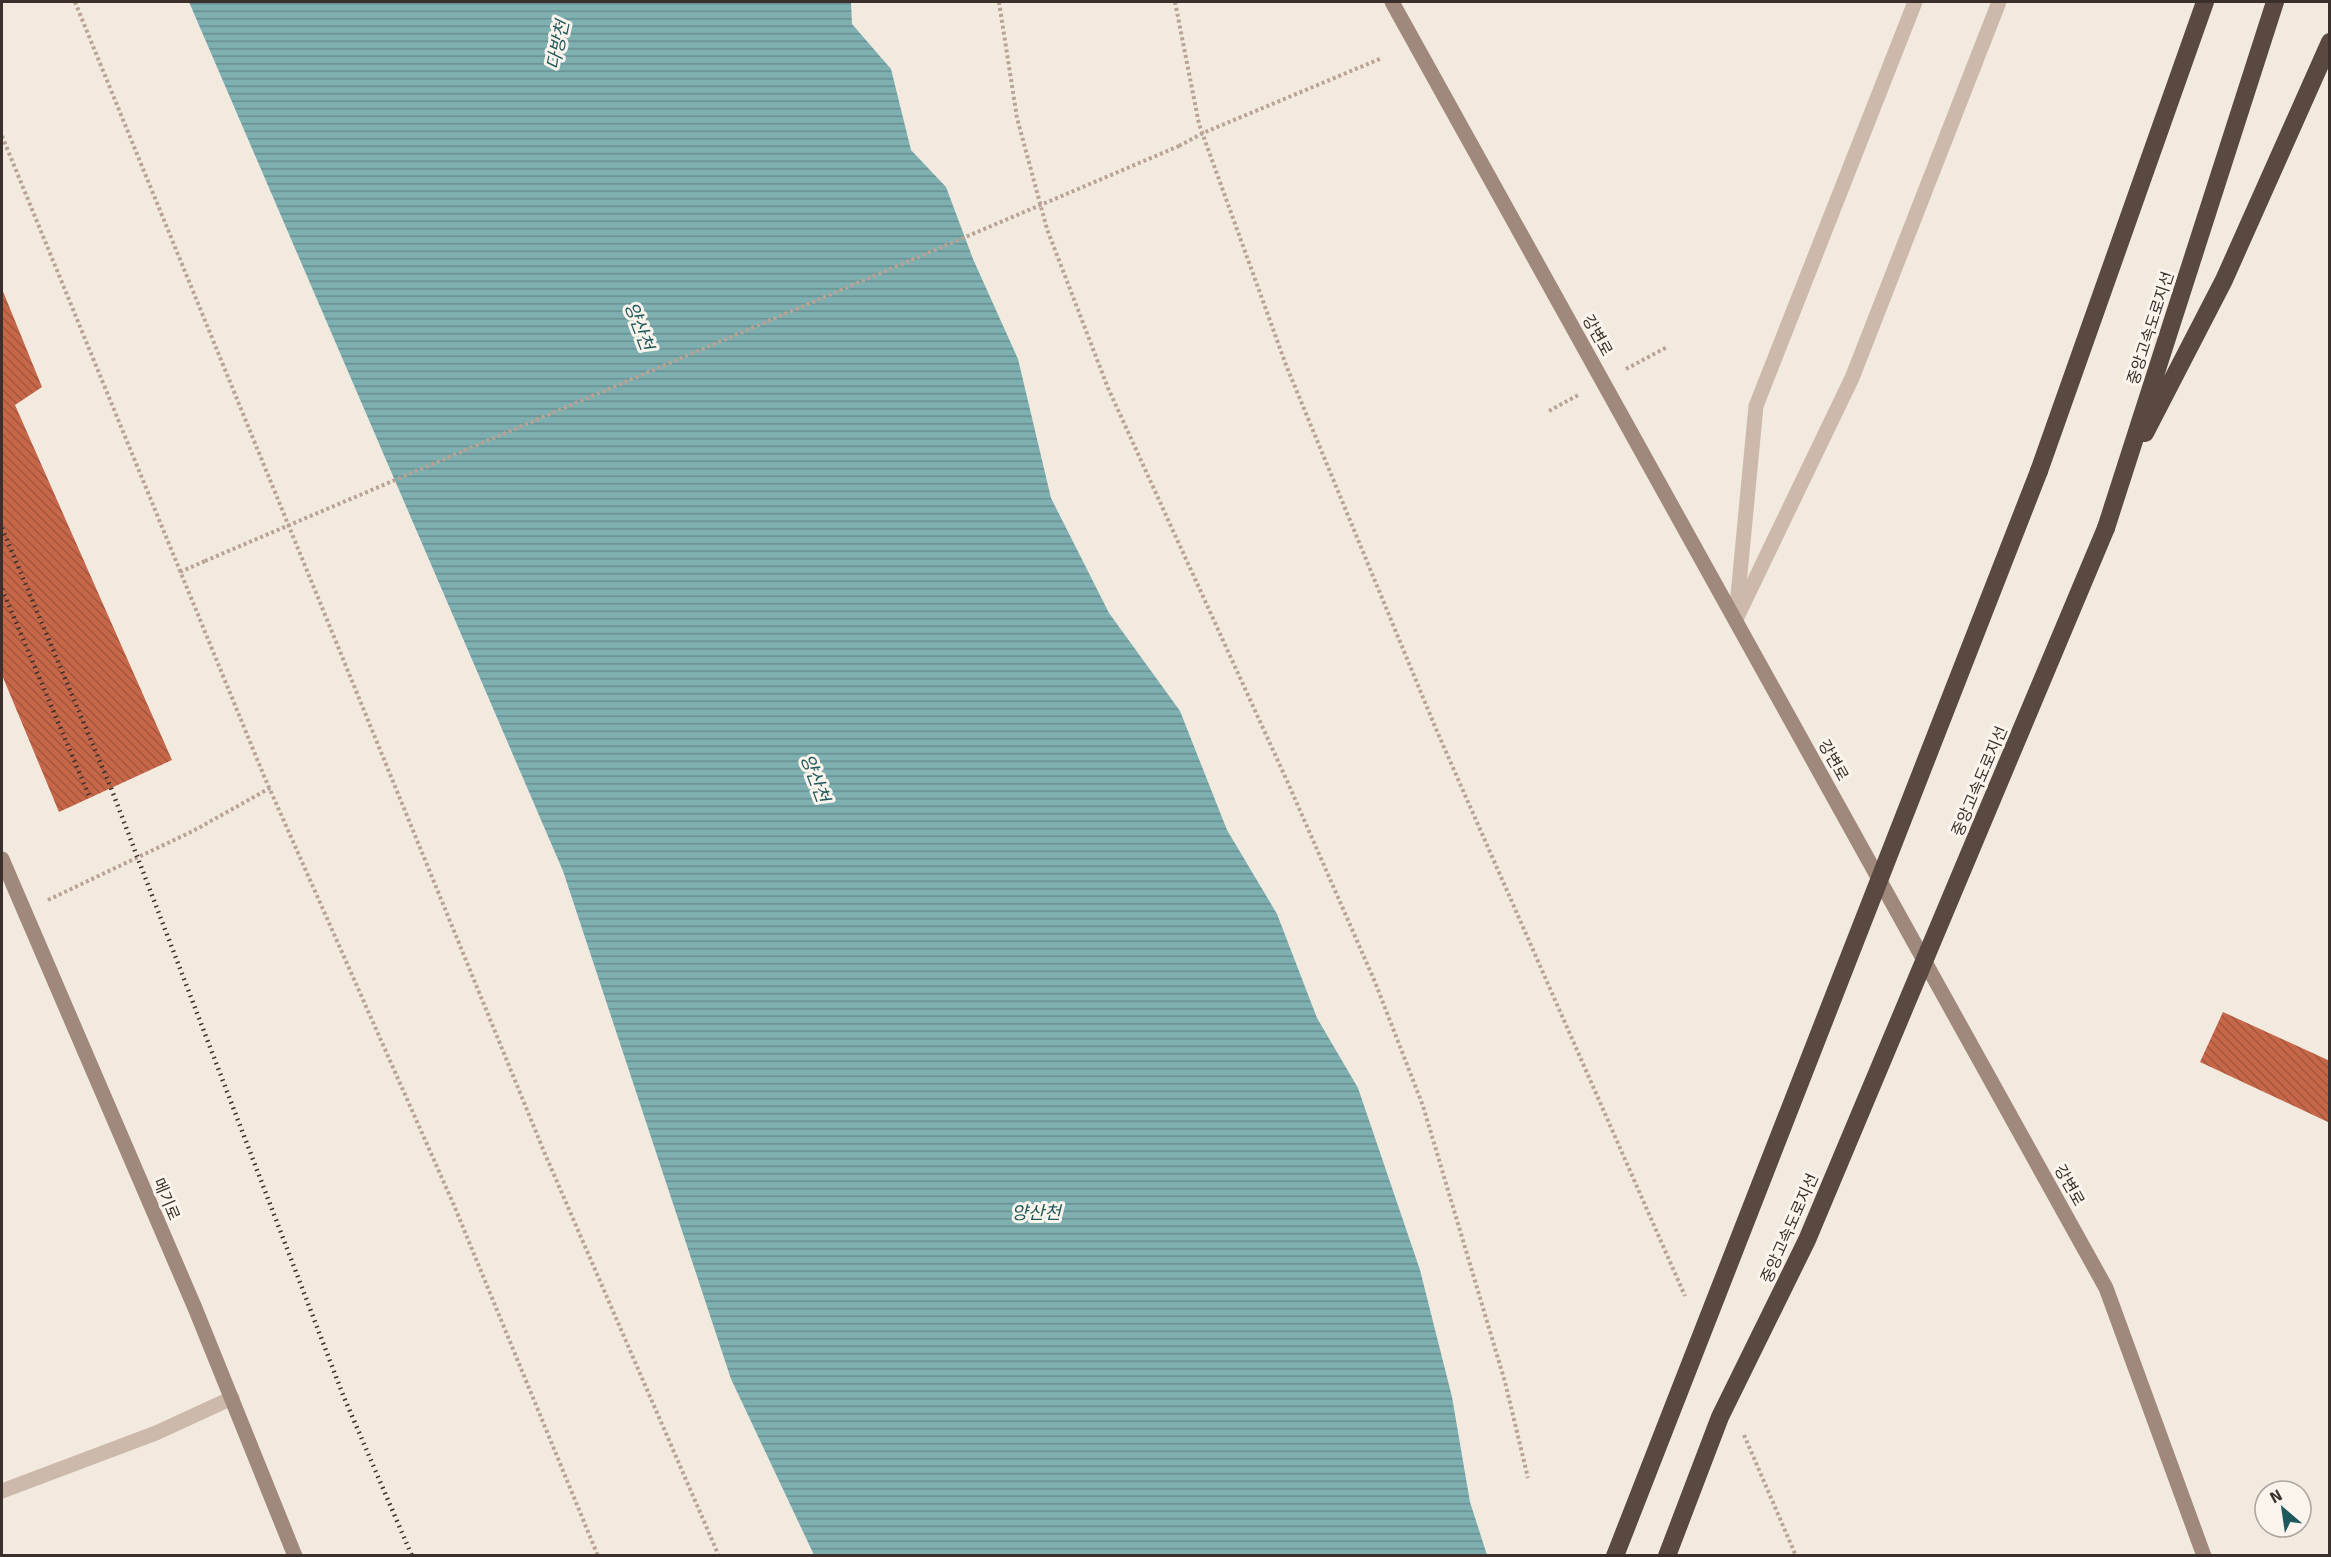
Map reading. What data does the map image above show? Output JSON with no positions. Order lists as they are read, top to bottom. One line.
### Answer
{"streets":{"highway":["중앙고속도로지선"],"street":["강변로","메기로"]},"water":["다방천","양산천"],"north":"top left"}
